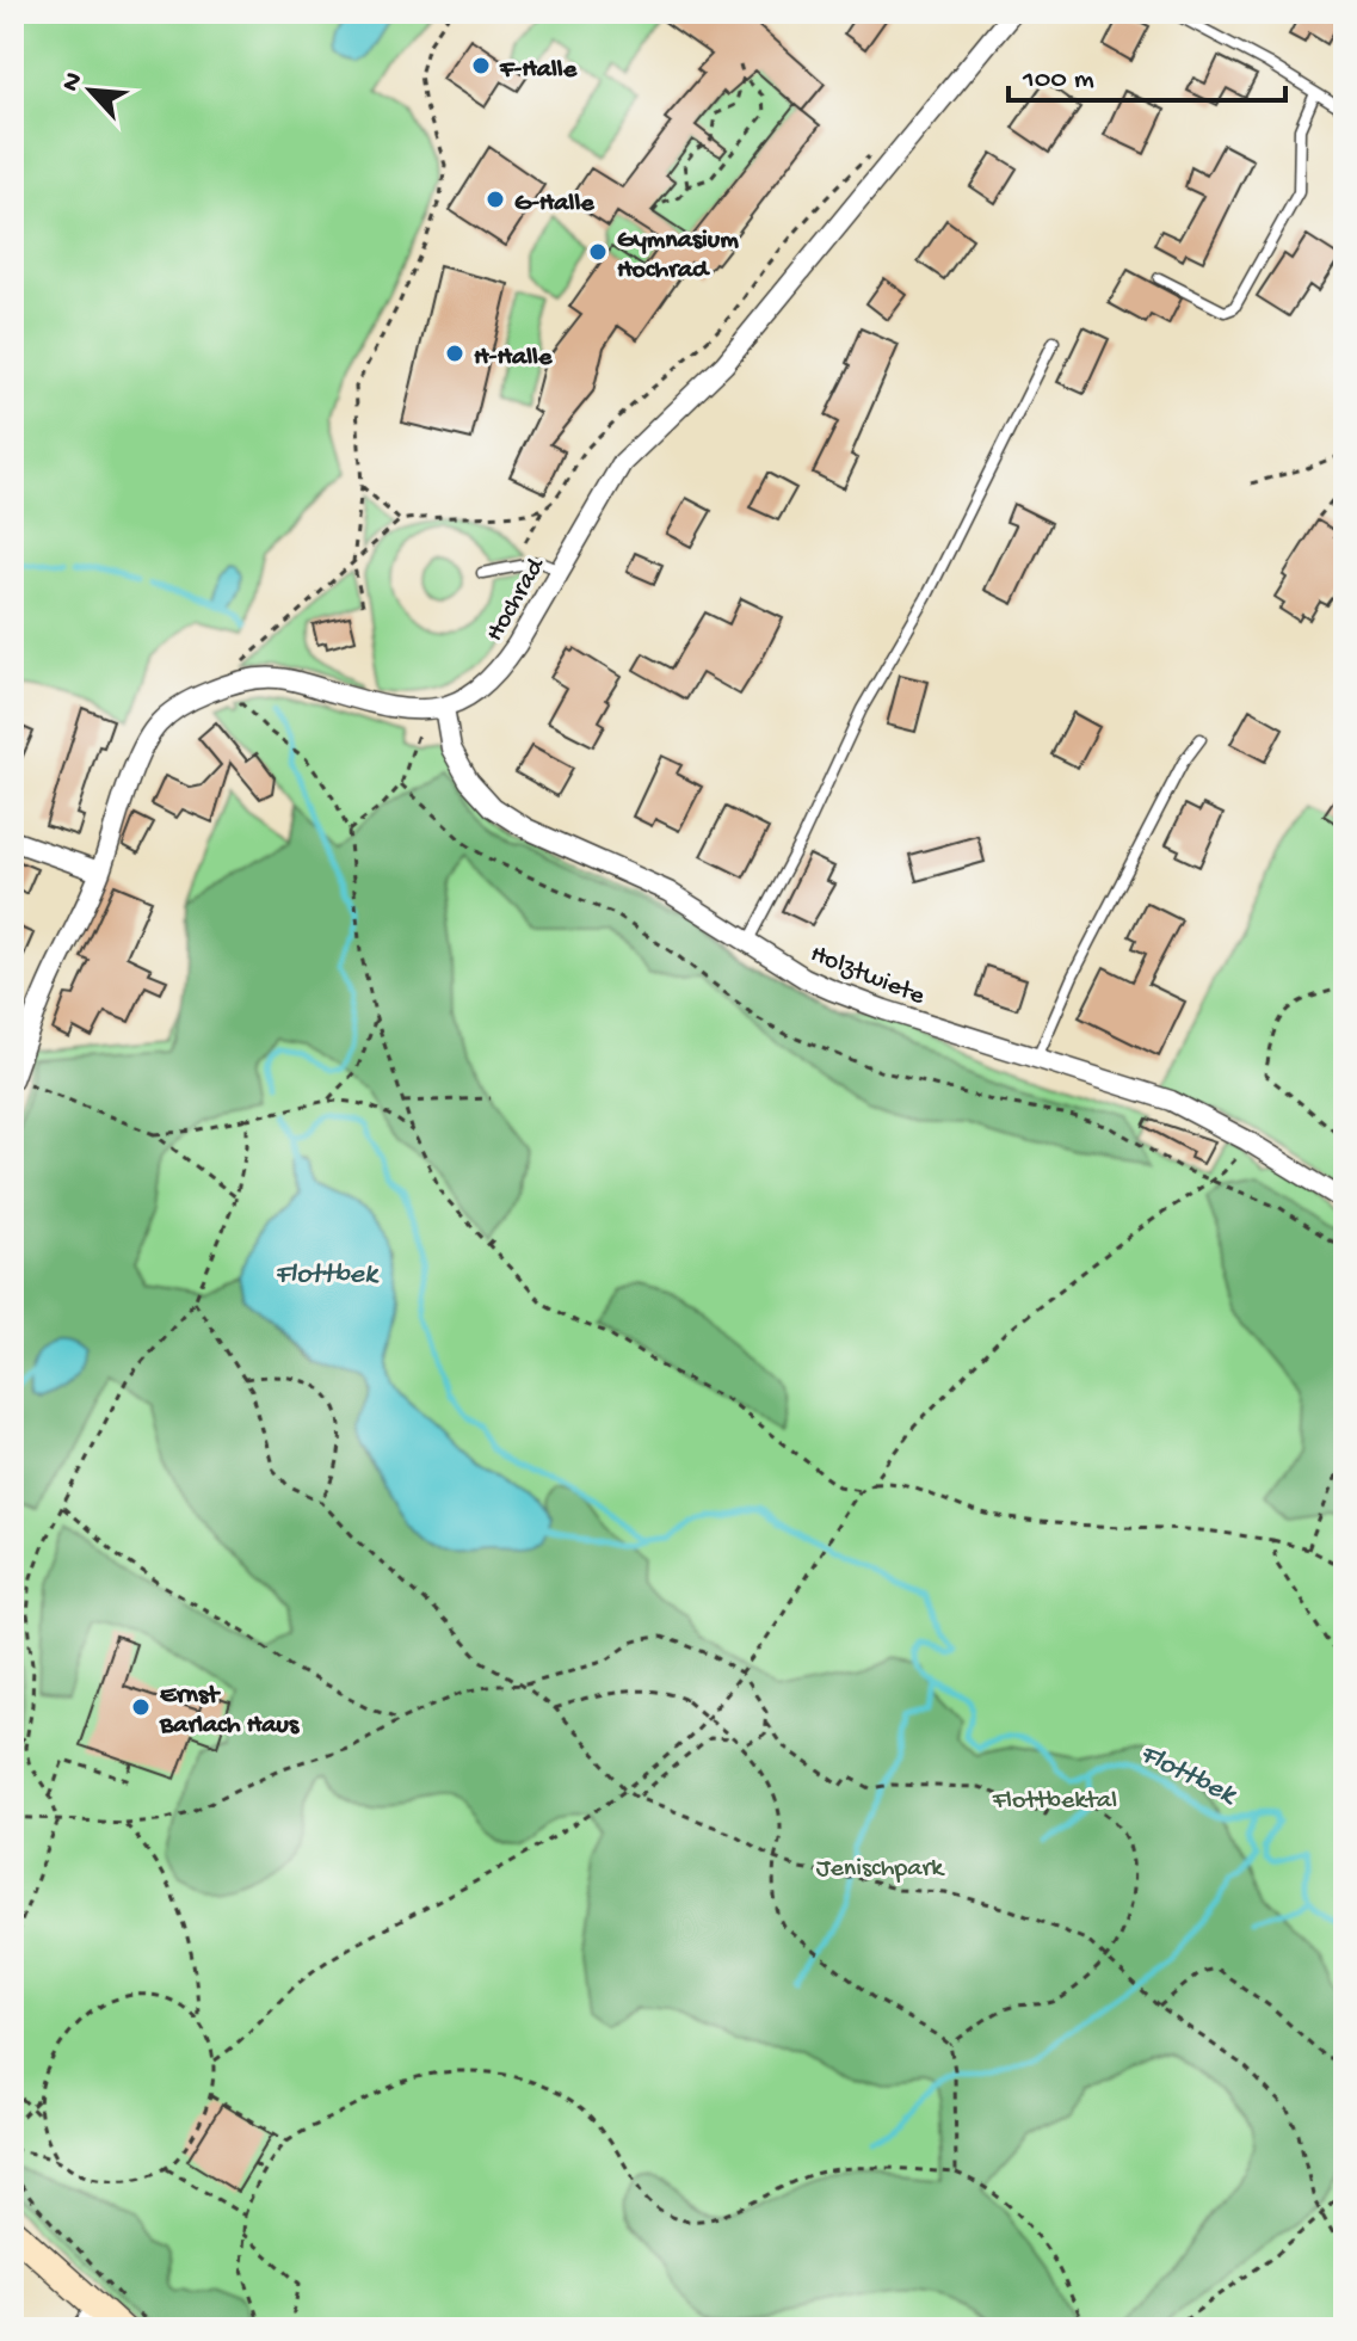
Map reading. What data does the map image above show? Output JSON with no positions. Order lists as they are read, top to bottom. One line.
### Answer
{"streets":{"street":["Hochrad","Holztwiete"]},"crossings":[["Hochrad","Holztwiete"]],"water":["Flottbek"],"parks":["Flottbektal","Jenischpark"],"places":["F-Halle","G-Halle","Gymnasium Hochrad","H-Halle","Ernst Barlach Haus"],"scale_bar":"100 m","north":"top left"}
